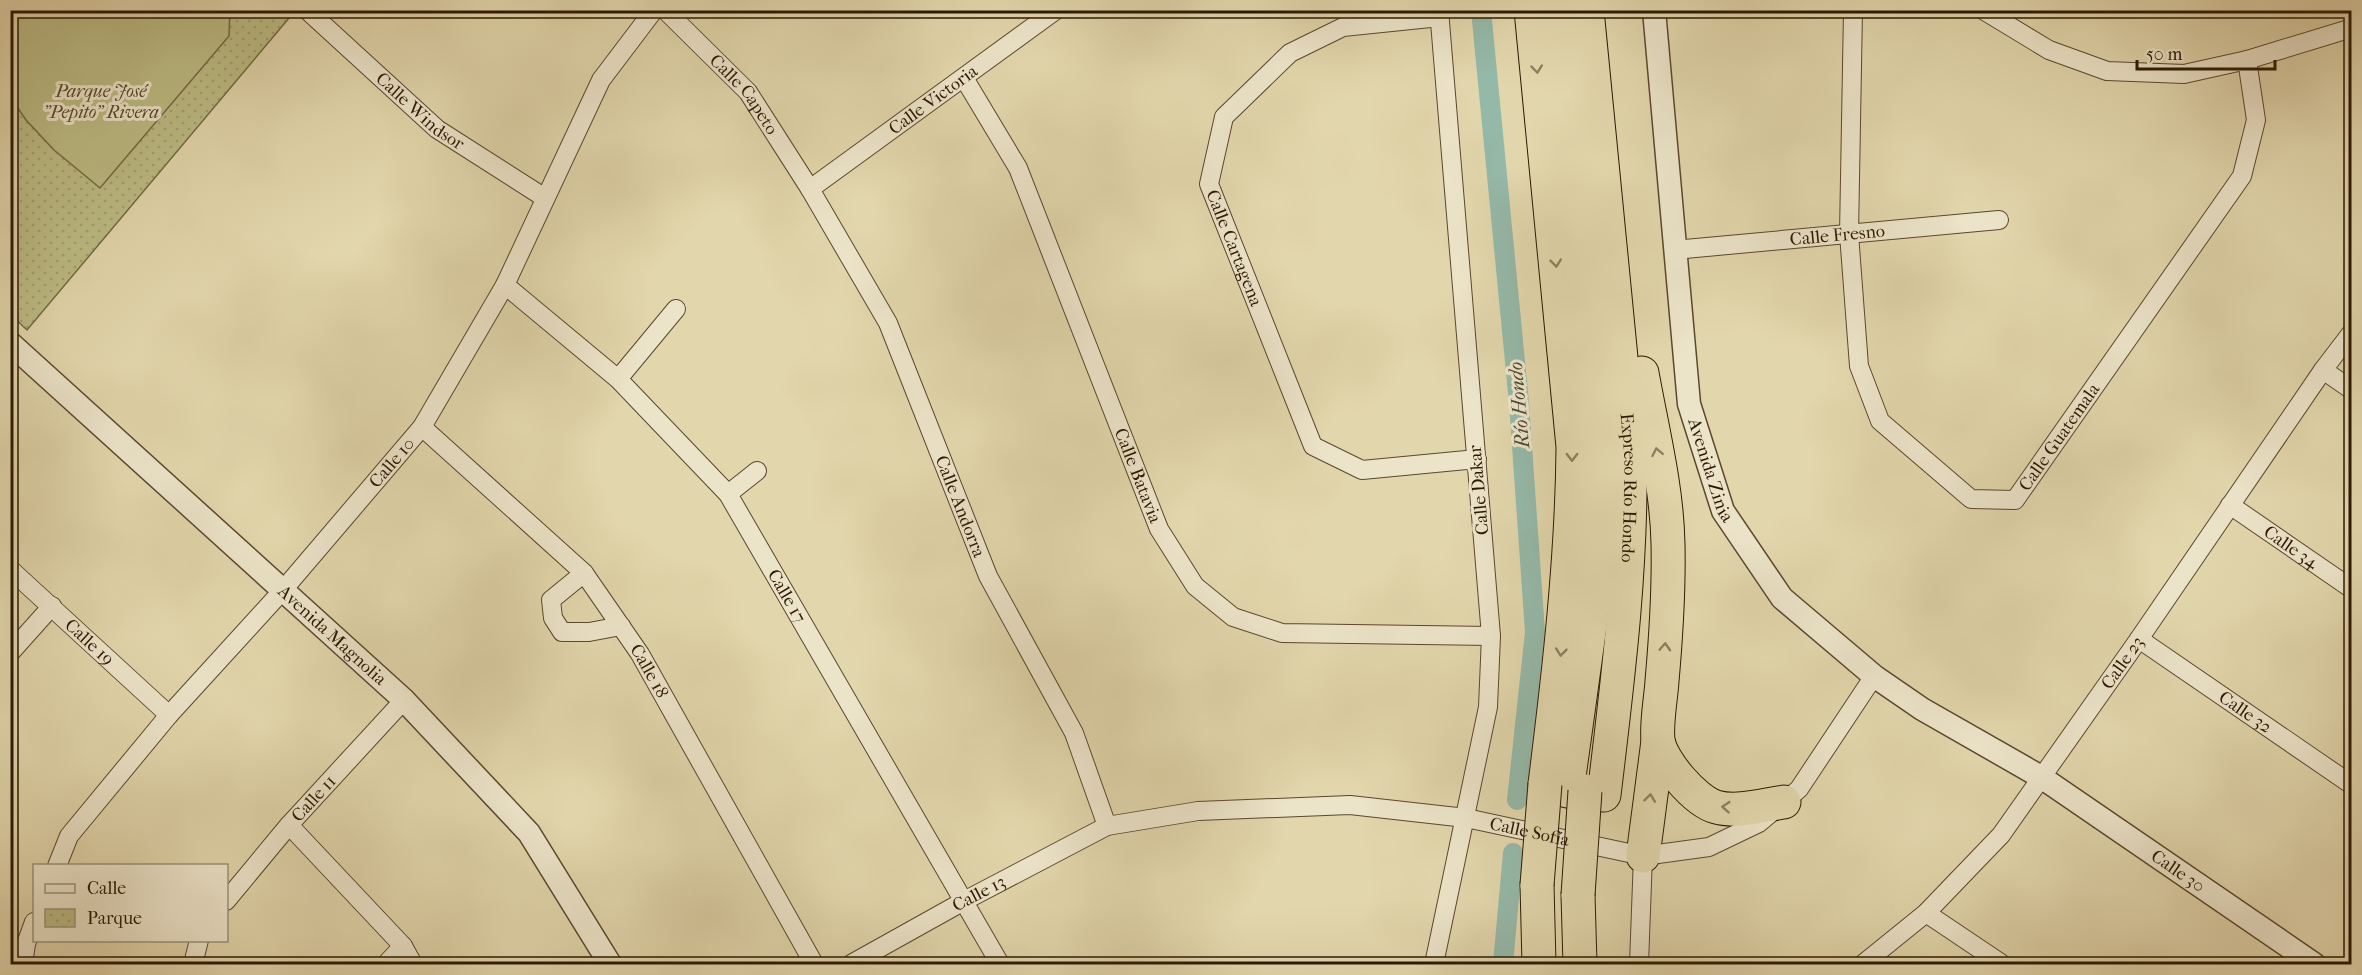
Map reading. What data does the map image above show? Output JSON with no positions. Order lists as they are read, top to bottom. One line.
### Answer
{"streets":{"highway":["Expreso Río Hondo"],"street":["Calle Capeto","Calle Victoria","Calle Windsor","Calle Fresno","Calle Cartagena","Calle Guatemala","Calle 10","Avenida Zinia","Calle Batavia","Calle Dakar","Calle Andorra","Calle 34","Calle 17","Avenida Magnolia","Calle 19","Calle 23","Calle 18","Calle 32","Calle 11","Calle Sofía","Calle 30","Calle 13"]},"crossings":[["Calle Capeto","Calle Victoria"],["Calle Capeto","Calle Andorra"],["Calle Victoria","Calle Batavia"],["Calle Victoria","Calle Andorra"],["Calle Windsor","Calle 10"],["Calle Fresno","Calle Guatemala"],["Calle Fresno","Avenida Zinia"],["Calle Cartagena","Calle Dakar"],["Calle 10","Calle 17"],["Calle 10","Avenida Magnolia"],["Calle 10","Calle 19"],["Calle 10","Calle 18"],["Avenida Zinia","Calle 23"],["Avenida Zinia","Calle Sofía"],["Avenida Zinia","Calle 30"],["Calle Batavia","Calle Dakar"],["Calle Dakar","Calle Sofía"],["Calle Andorra","Calle Sofía"],["Calle Andorra","Calle 13"],["Calle 34","Calle 23"],["Calle 17","Calle 13"],["Avenida Magnolia","Calle 11"],["Calle 23","Calle 32"],["Calle 23","Calle 30"],["Calle Sofía","Calle 13"]],"water":["Río Hondo"],"parks":["Parque José \"Pepito\" Rivera"],"legend":["Calle","Parque"],"scale_bar":"50 m"}
